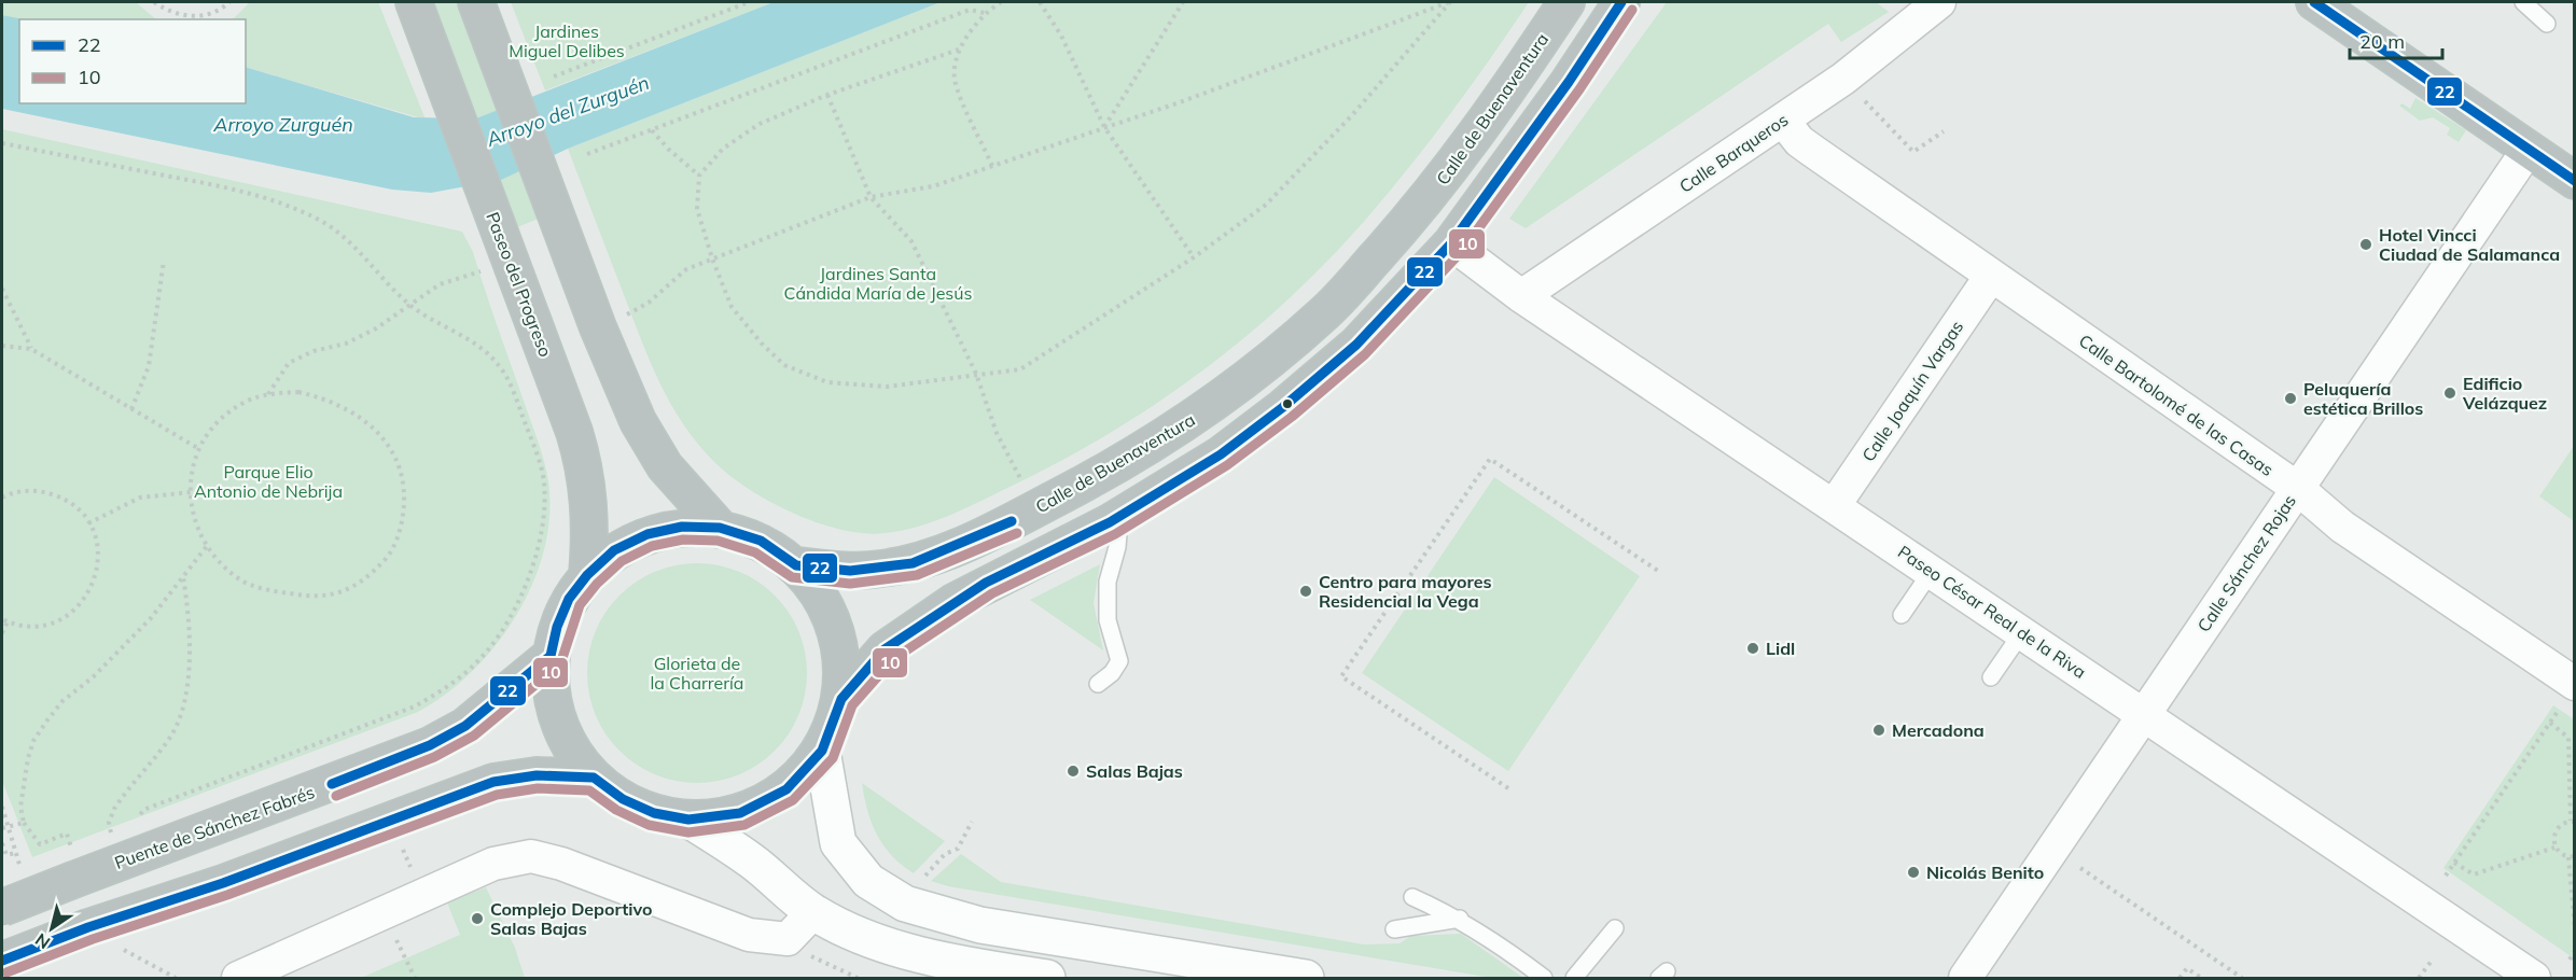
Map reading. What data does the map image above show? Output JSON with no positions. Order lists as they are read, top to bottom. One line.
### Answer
{"streets":{"highway":["Calle de Buenaventura","Paseo del Progreso","Puente de Sánchez Fabrés"],"street":["Calle Barqueros","Calle Joaquín Vargas","Calle Bartolomé de las Casas","Calle Sánchez Rojas","Paseo César Real de la Riva"]},"crossings":[["Calle Barqueros","Calle Bartolomé de las Casas"],["Calle Barqueros","Paseo César Real de la Riva"],["Calle Joaquín Vargas","Calle Bartolomé de las Casas"],["Calle Joaquín Vargas","Paseo César Real de la Riva"],["Calle Bartolomé de las Casas","Calle Sánchez Rojas"],["Calle Sánchez Rojas","Paseo César Real de la Riva"]],"water":["Arroyo del Zurguén","Arroyo Zurguén"],"parks":["Jardines Miguel Delibes","Jardines Santa Cándida María de Jesús","Parque Elio Antonio de Nebrija","Glorieta de la Charrería"],"places":["Hotel Vincci Ciudad de Salamanca","Edificio Velázquez","Peluquería estética Brillos","Centro para mayores Residencial la Vega","Lidl","Mercadona","Salas Bajas","Nicolás Benito","Complejo Deportivo Salas Bajas"],"lines":["transit line 22","transit line 10"],"legend":["22","10"],"scale_bar":"20 m","north":"bottom left"}
